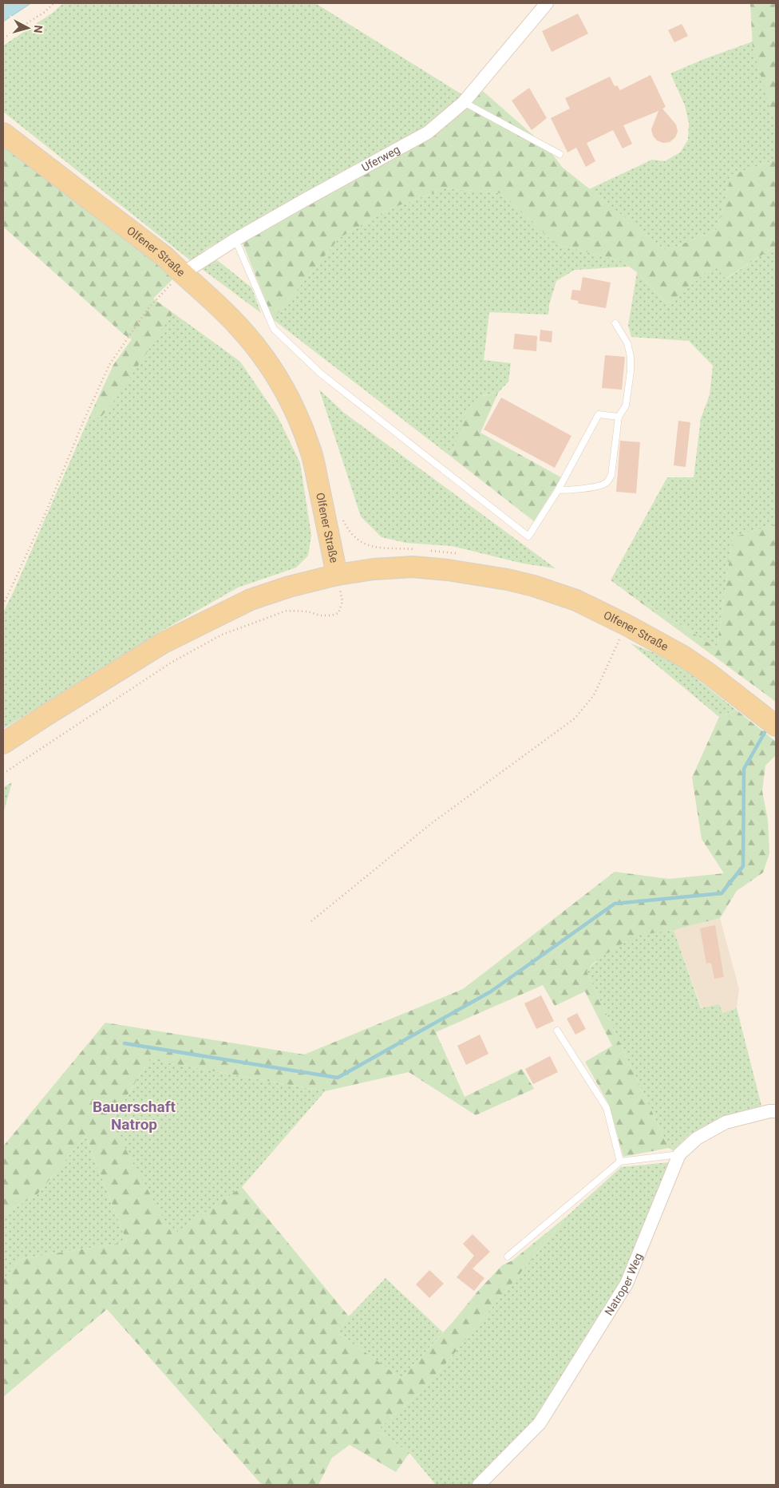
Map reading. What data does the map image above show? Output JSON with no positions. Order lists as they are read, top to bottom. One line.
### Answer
{"streets":{"main road":["Olfener Straße"],"street":["Uferweg","Natroper Weg"]},"crossings":[["Uferweg","Olfener Straße"]],"districts":["Bauerschaft Natrop"],"north":"right"}
